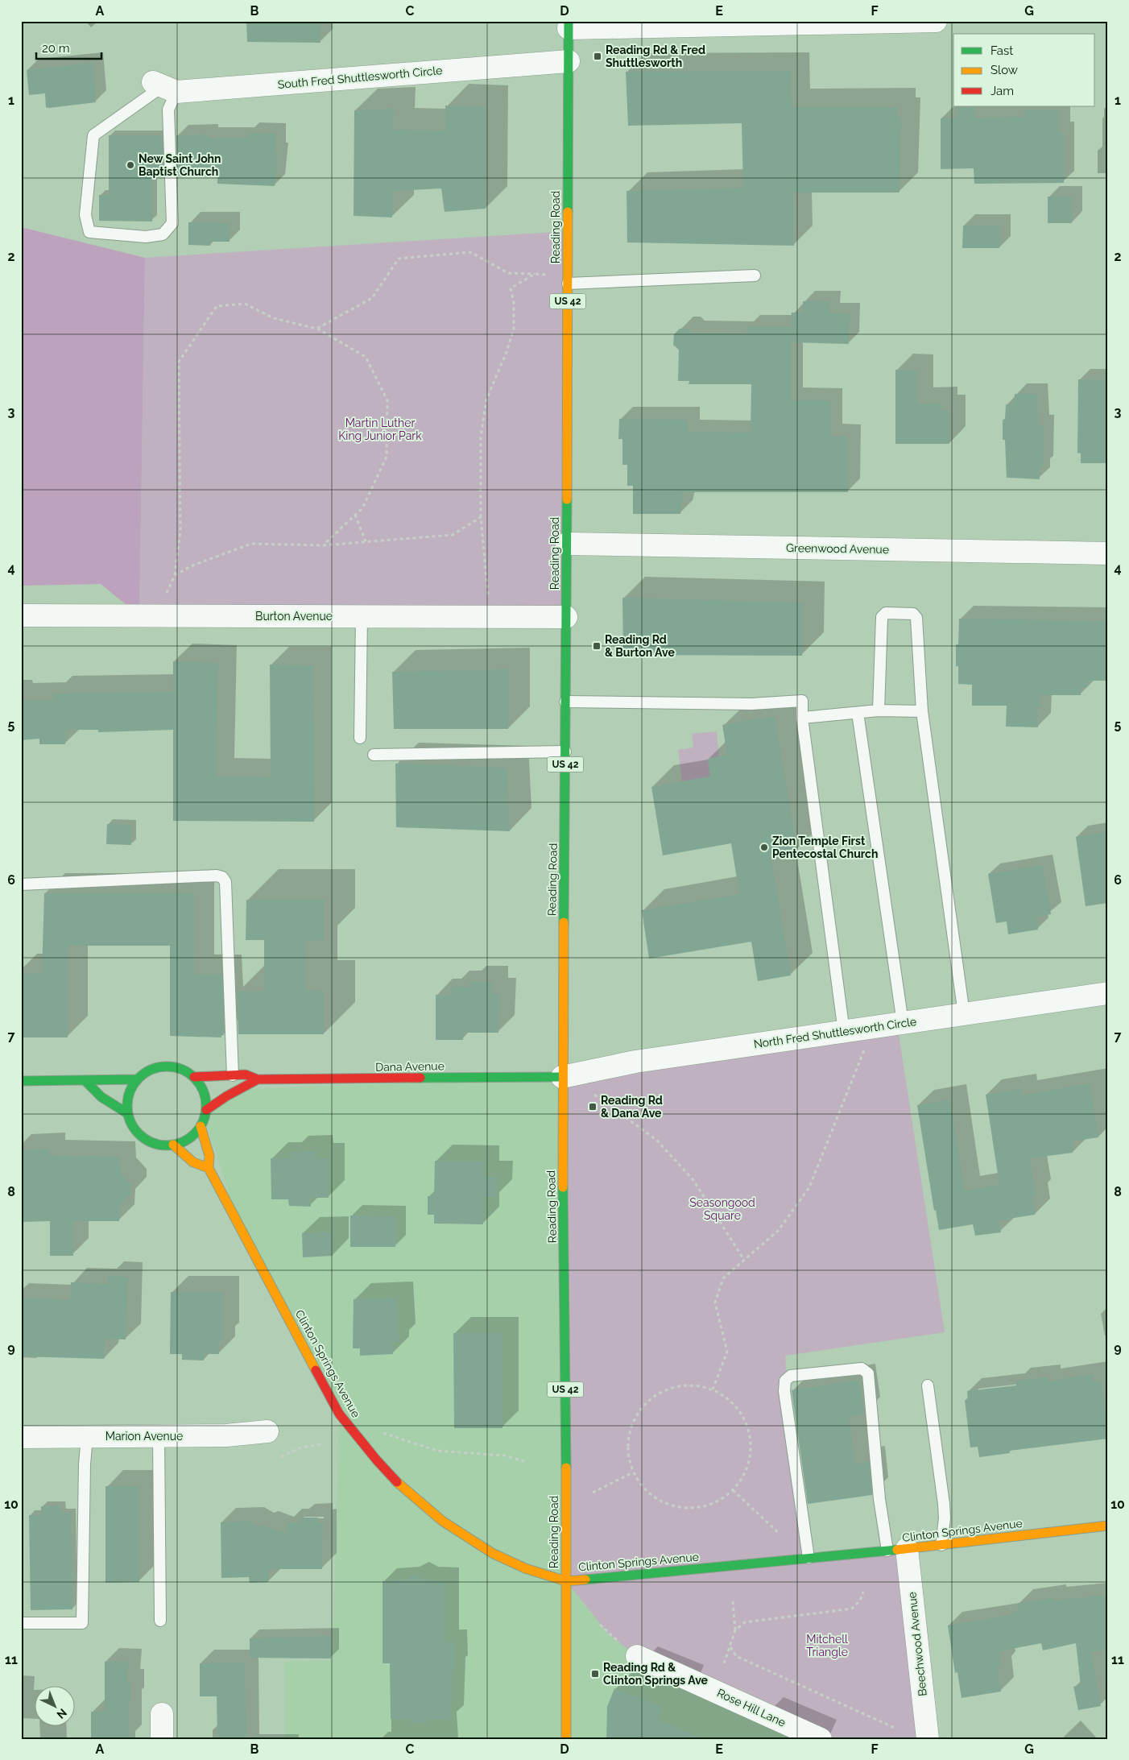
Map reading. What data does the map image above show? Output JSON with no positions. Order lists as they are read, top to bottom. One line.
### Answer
{"streets":{"street":["South Fred Shuttlesworth Circle","Reading Road","US 42","Greenwood Avenue","Burton Avenue","North Fred Shuttlesworth Circle","Dana Avenue","Clinton Springs Avenue","Marion Avenue","Beechwood Avenue","Rose Hill Lane"]},"crossings":[["South Fred Shuttlesworth Circle","Reading Road"],["Reading Road","Greenwood Avenue"],["Reading Road","Burton Avenue"],["Reading Road","North Fred Shuttlesworth Circle"],["Reading Road","Dana Avenue"],["Reading Road","Clinton Springs Avenue"],["North Fred Shuttlesworth Circle","Dana Avenue"],["Dana Avenue","Clinton Springs Avenue"],["Clinton Springs Avenue","Beechwood Avenue"]],"parks":["Martin Luther King Junior Park","Seasongood Square","Mitchell Triangle"],"places":{"transit":["Reading Rd & Fred Shuttlesworth","Reading Rd & Burton Ave","Reading Rd & Dana Ave","Reading Rd & Clinton Springs Ave"],"other":["New Saint John Baptist Church","Zion Temple First Pentecostal Church"]},"legend":["Fast","Slow","Jam"],"scale_bar":"20 m","north":"bottom right","grid":{"columns":["A","B","C","D","E","F","G"],"rows":["1","2","3","4","5","6","7","8","9","10","11"]}}
